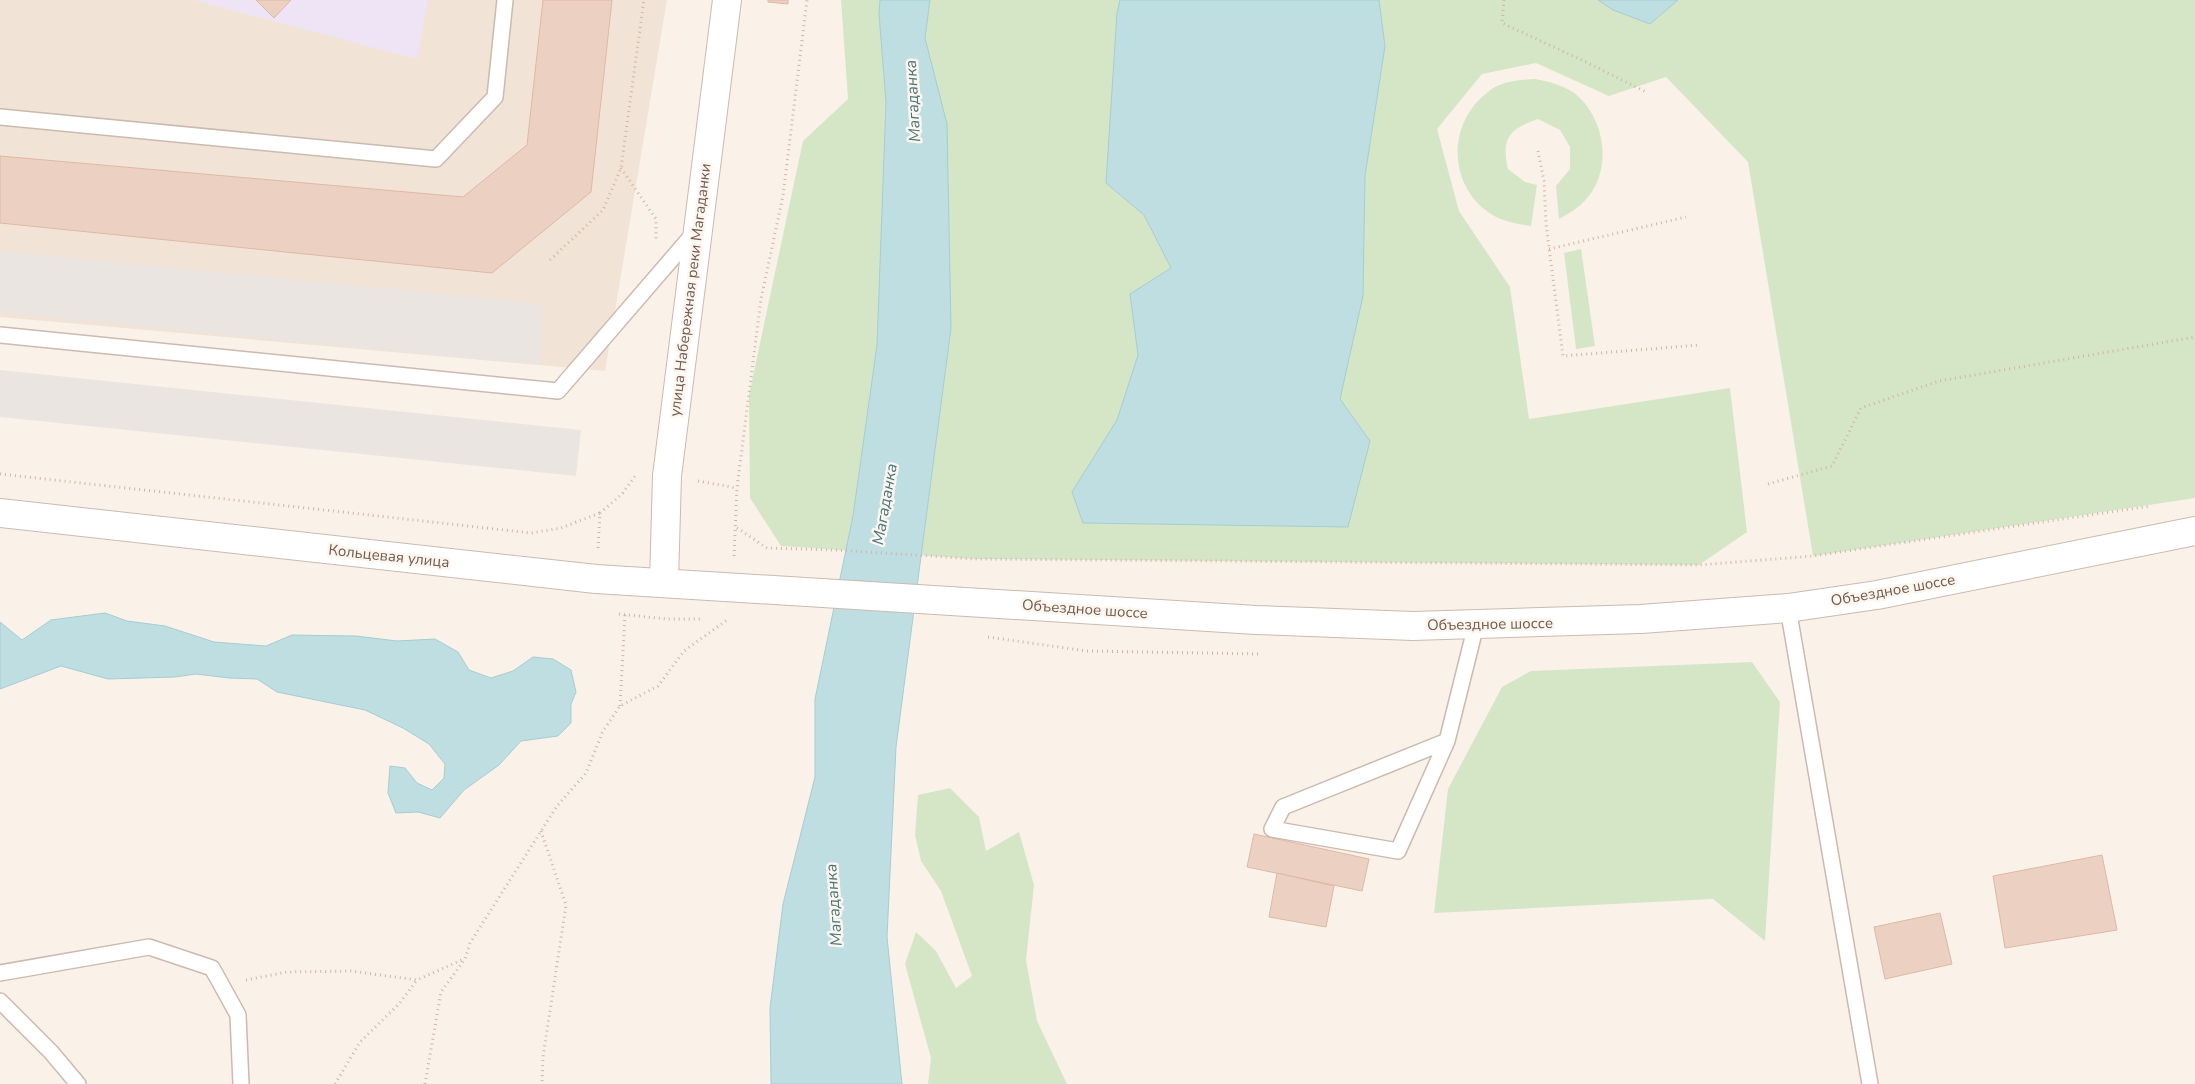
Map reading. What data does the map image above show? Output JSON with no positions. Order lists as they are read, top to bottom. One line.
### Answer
{"streets":{"street":["улица Набережная реки Магаданки","Кольцевая улица","Объездное шоссе"]},"crossings":[["улица Набережная реки Магаданки","Кольцевая улица"],["Кольцевая улица","Объездное шоссе"]],"water":["Магаданка"]}
